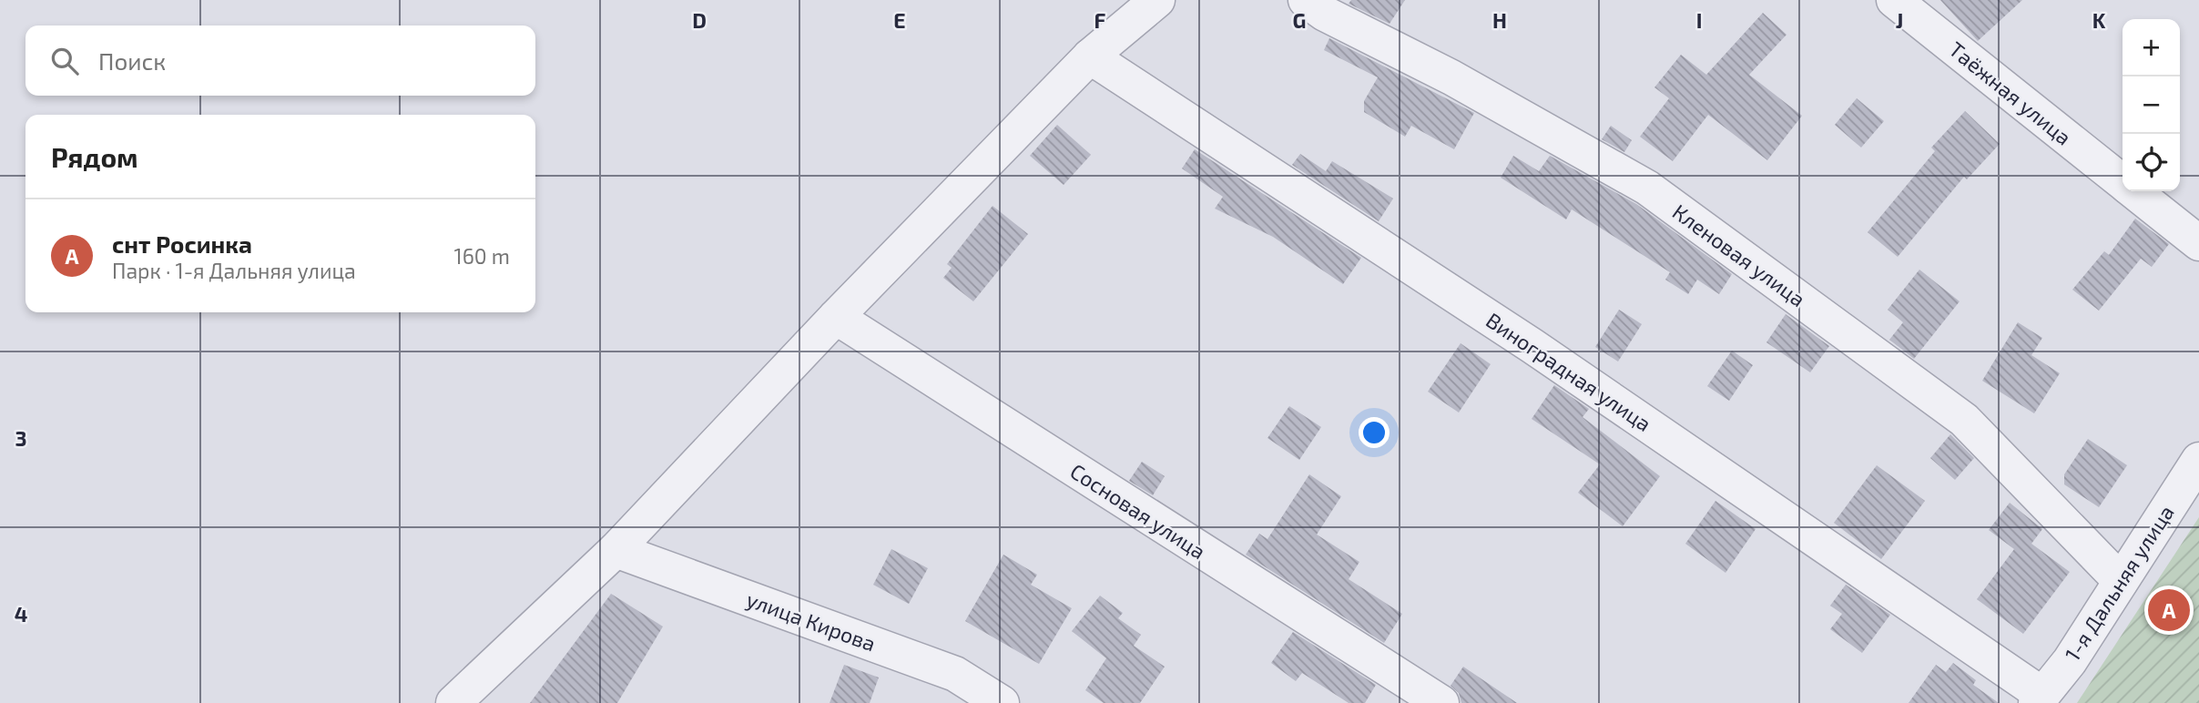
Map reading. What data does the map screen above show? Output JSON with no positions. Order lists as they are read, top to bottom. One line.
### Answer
{"streets":{"street":["Таёжная улица","Кленовая улица","Виноградная улица","Сосновая улица","1-я Дальняя улица","улица Кирова"]},"crossings":[["Кленовая улица","1-я Дальняя улица"],["Виноградная улица","1-я Дальняя улица"]],"page":{"map_buttons":["+","−"],"search":"Поиск","heading":"Рядом","list":[{"mark":"A","name":"снт Росинка","note":"Парк · 1-я Дальняя улица","value":"160 m"}],"pins":"A"},"grid":{"columns":["D","E","F","G","H","I","J","K"],"rows":["3","4"]}}
